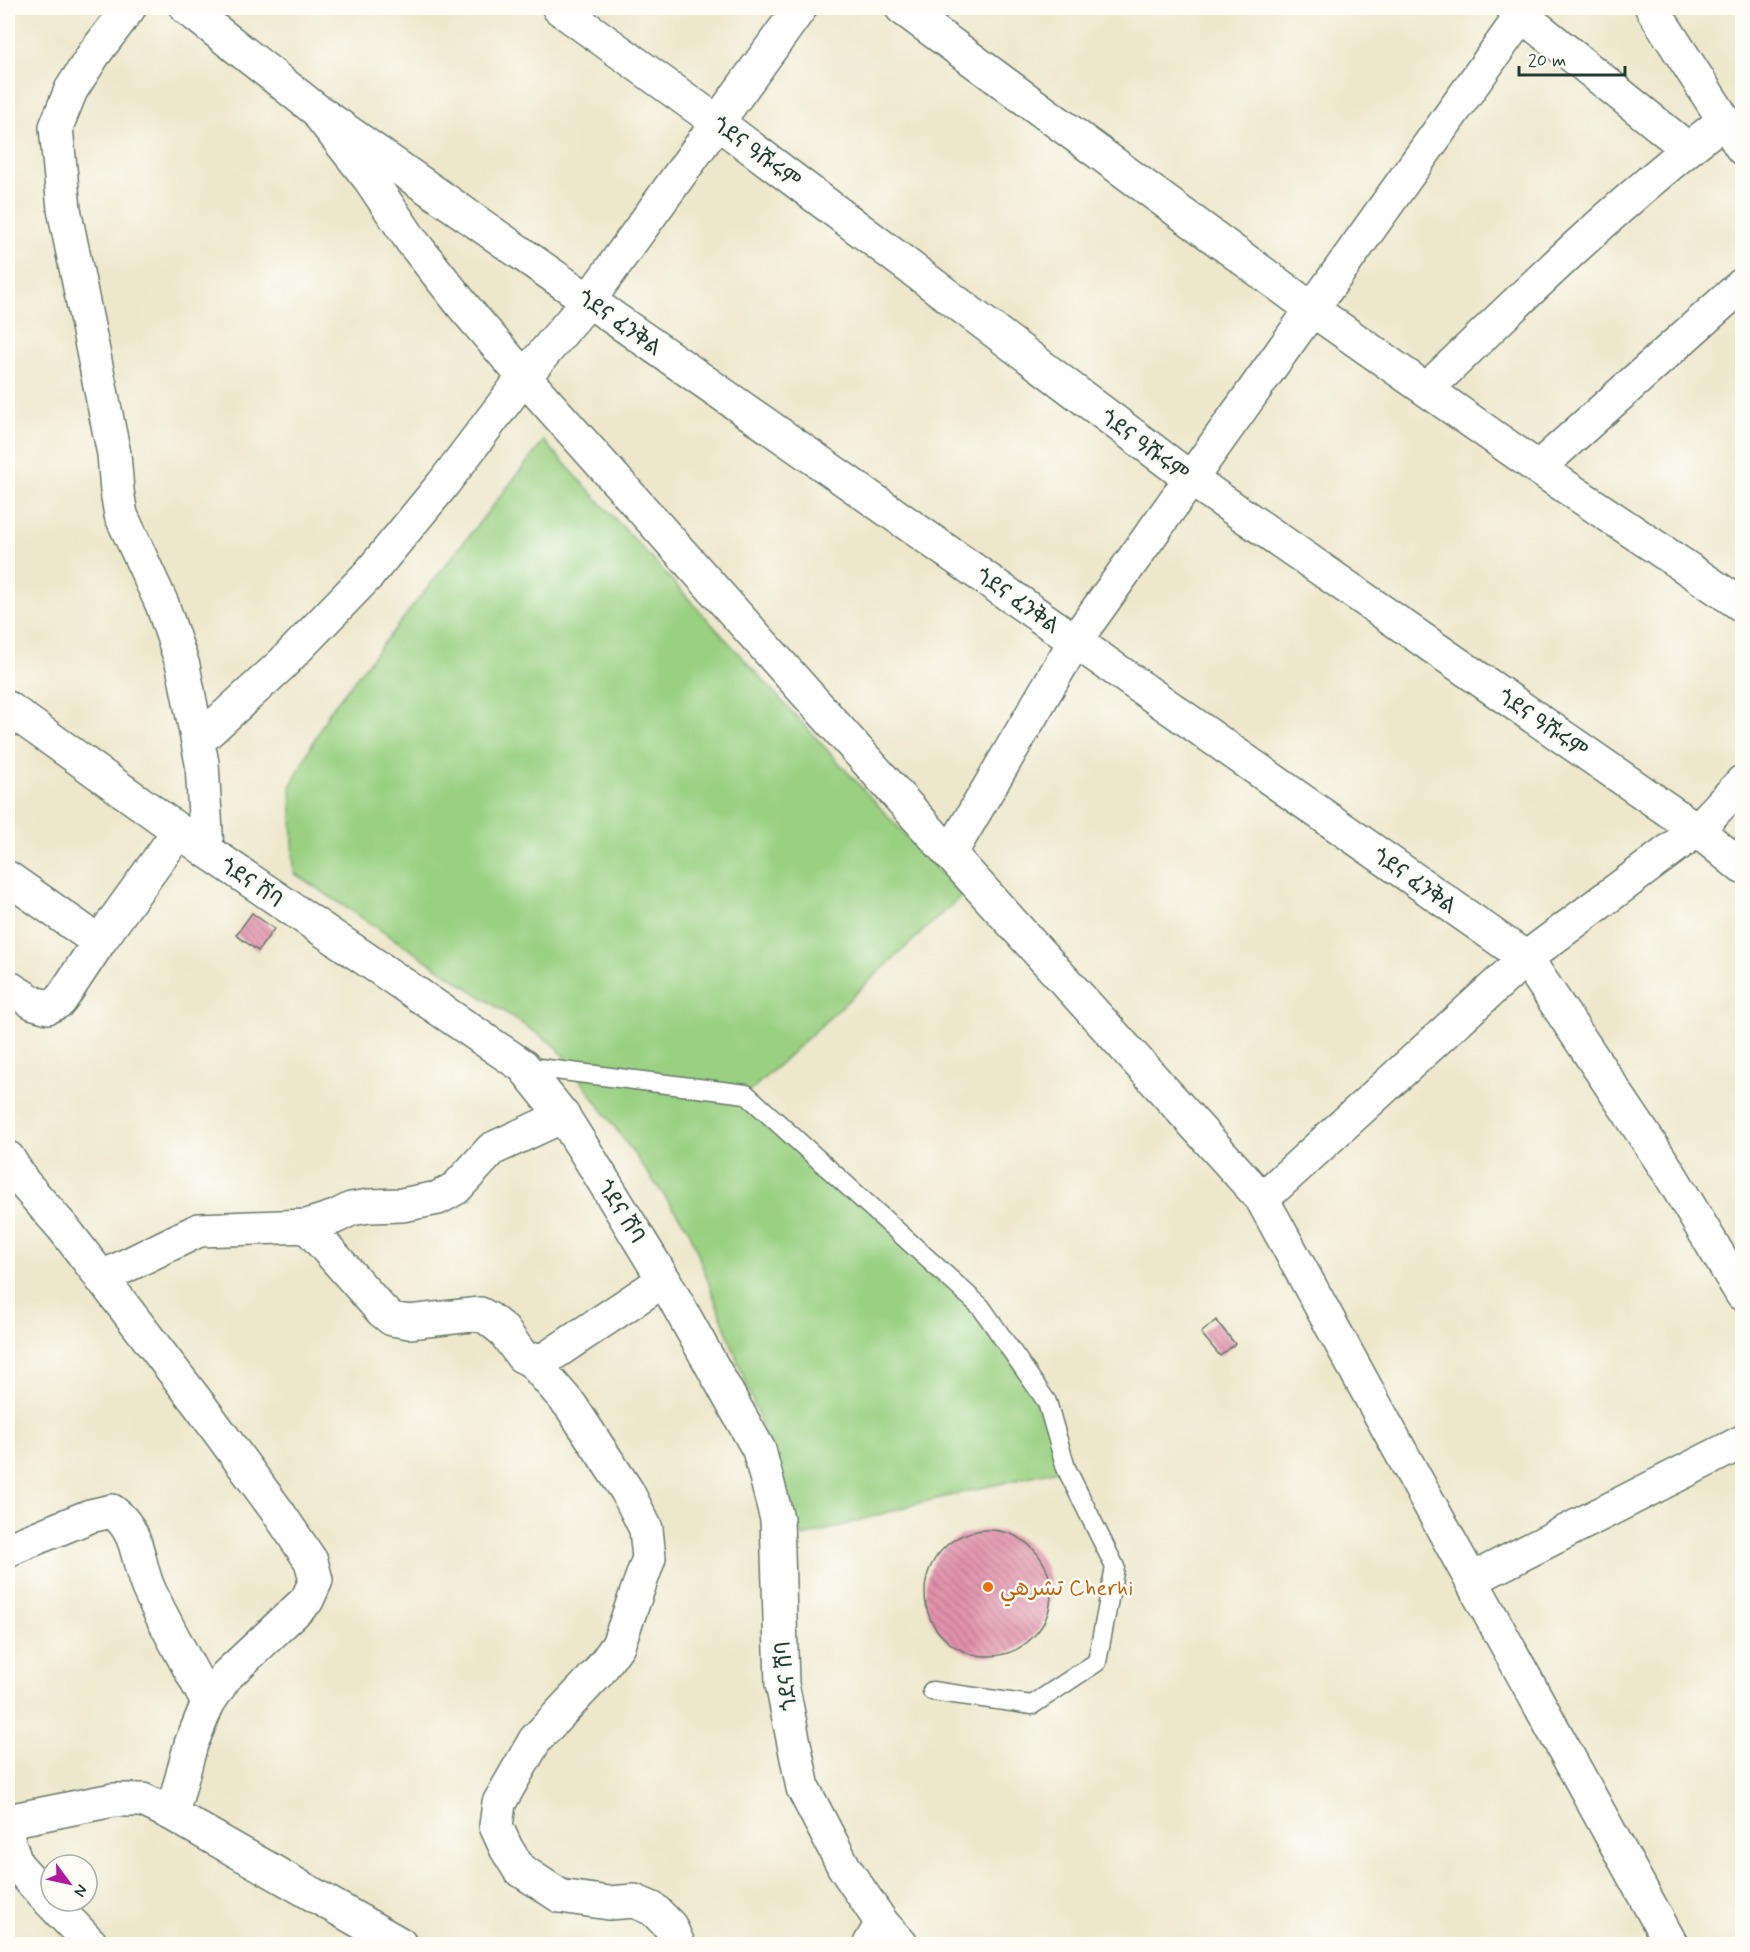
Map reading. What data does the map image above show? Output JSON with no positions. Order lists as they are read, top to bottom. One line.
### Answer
{"streets":{"street":["ጎደና ዓሹሩም","ጎደና ፈንቅል","ጎደና ሸባ"]},"places":["تشرهي Cherhi"],"scale_bar":"20 m","north":"bottom right"}
